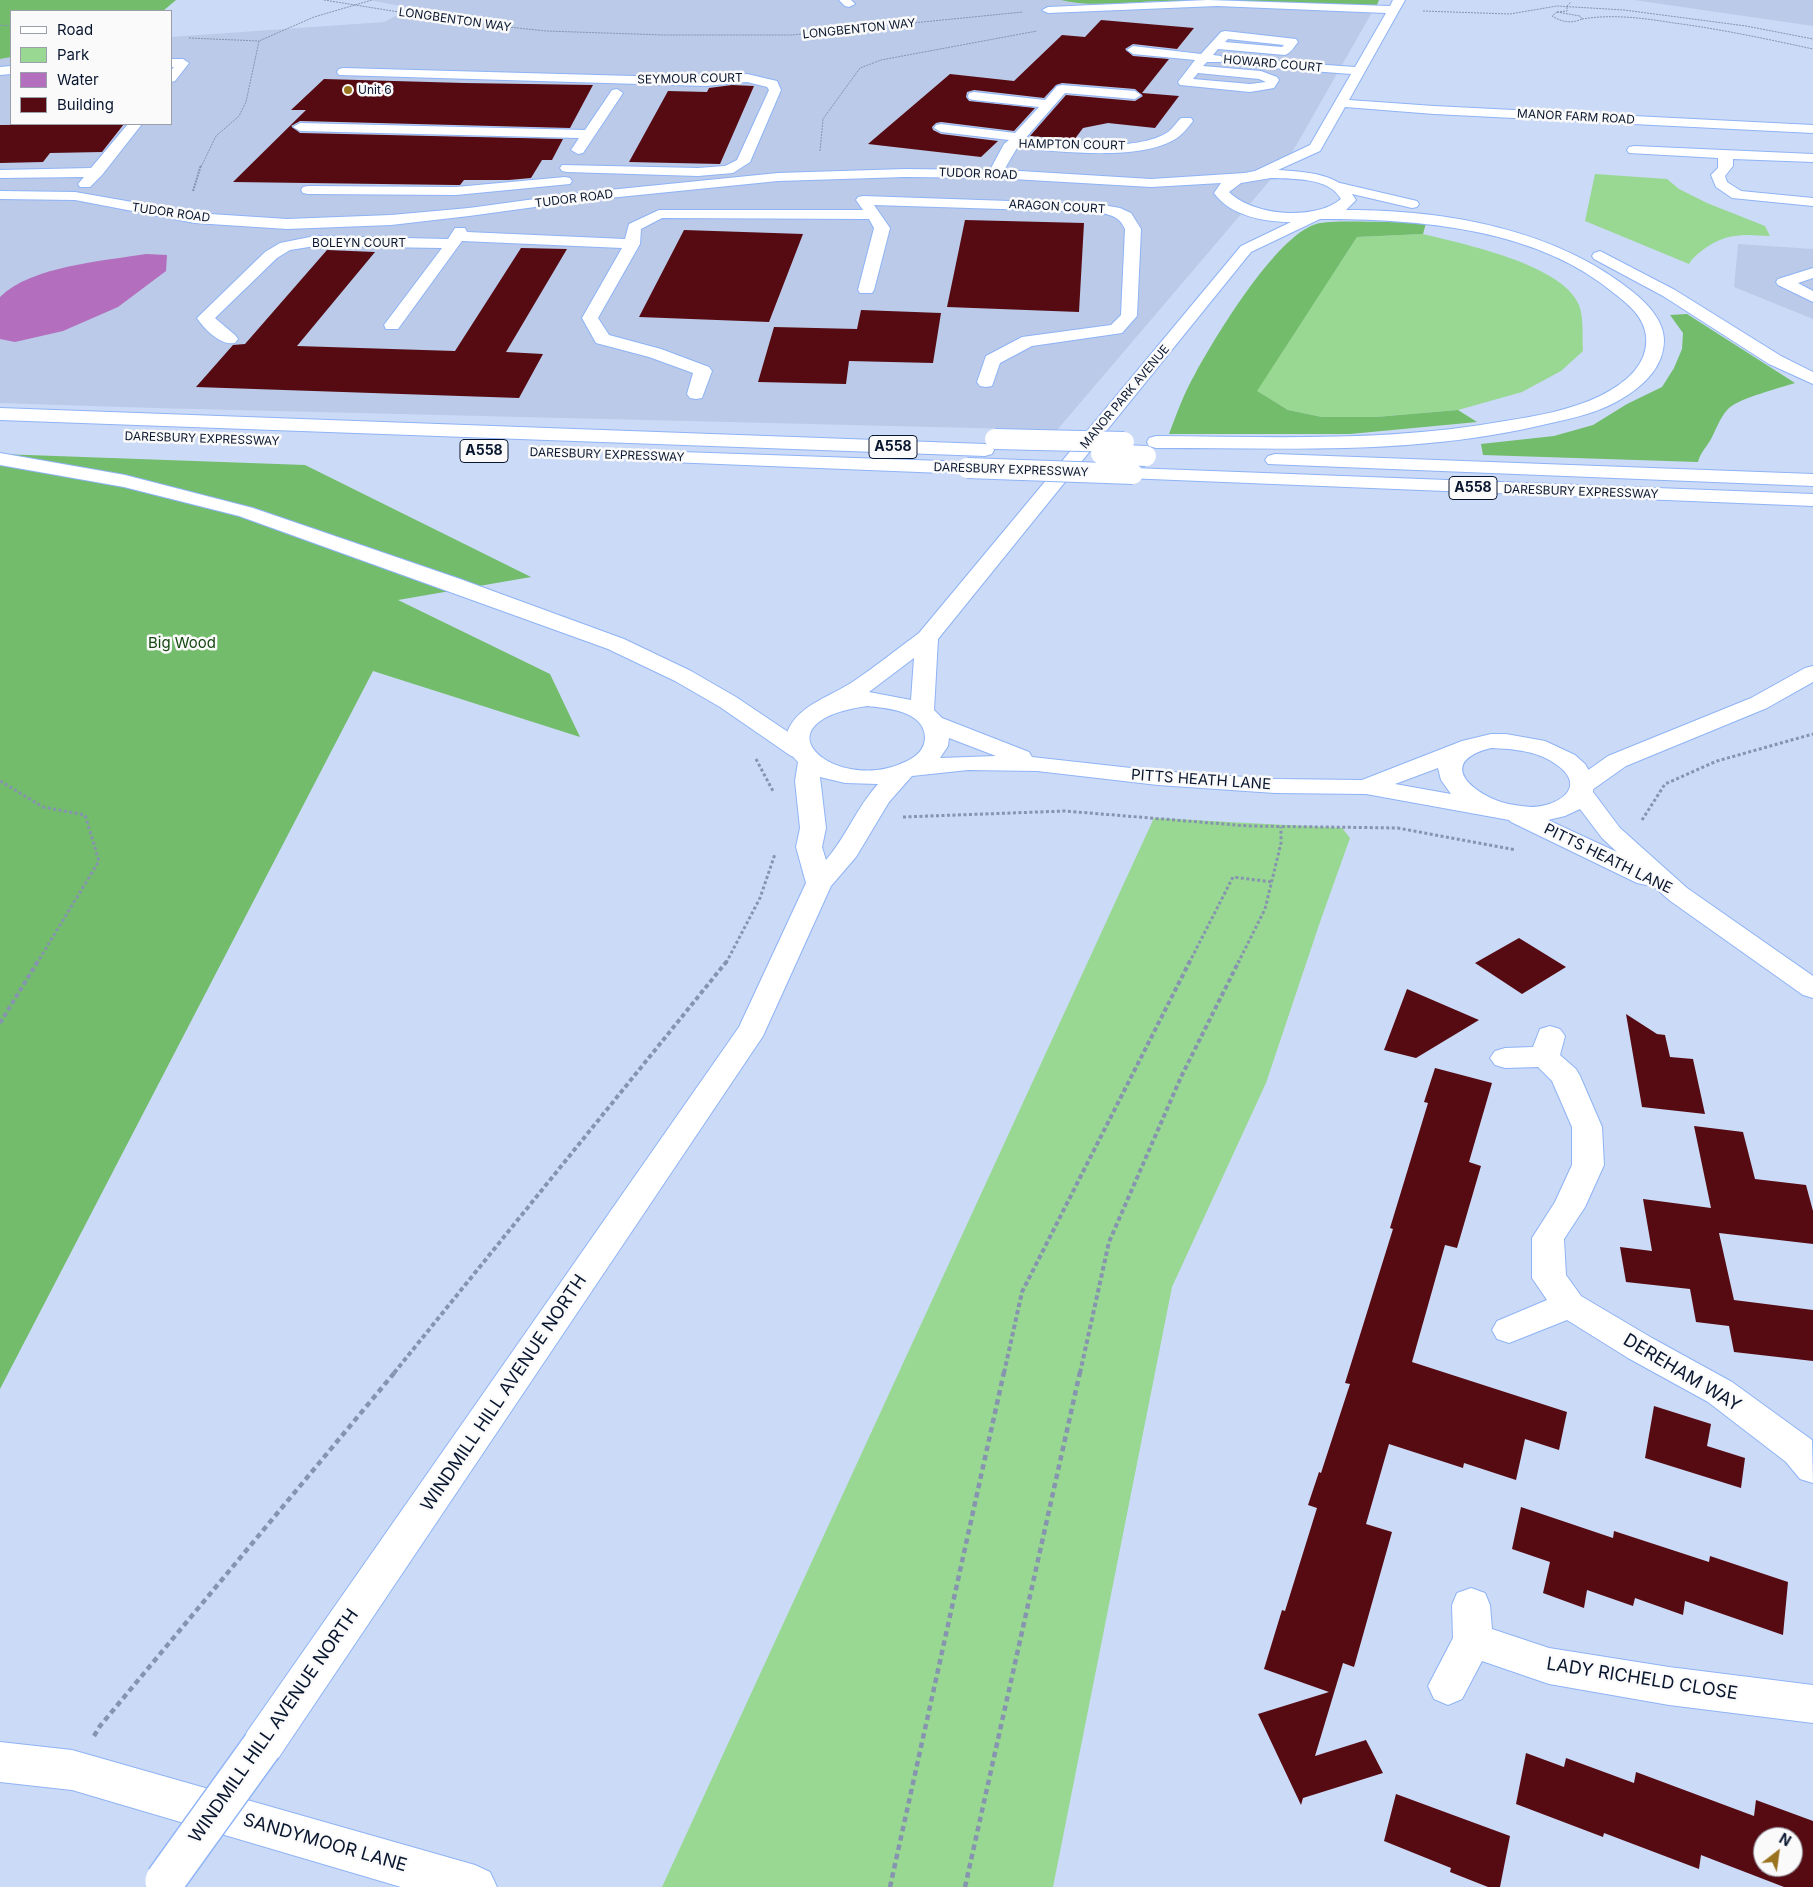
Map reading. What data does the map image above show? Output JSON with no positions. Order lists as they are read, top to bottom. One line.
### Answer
{"streets":{"street":["HOWARD COURT","SEYMOUR COURT","MANOR FARM ROAD","HAMPTON COURT","TUDOR ROAD","ARAGON COURT","BOLEYN COURT","MANOR PARK AVENUE","DARESBURY EXPRESSWAY","A558","PITTS HEATH LANE","DEREHAM WAY","WINDMILL HILL AVENUE NORTH","LADY RICHELD CLOSE","SANDYMOOR LANE"],"path":["LONGBENTON WAY"]},"crossings":[["HAMPTON COURT","TUDOR ROAD"],["TUDOR ROAD","MANOR PARK AVENUE"],["TUDOR ROAD","DARESBURY EXPRESSWAY"],["MANOR PARK AVENUE","PITTS HEATH LANE"],["MANOR PARK AVENUE","WINDMILL HILL AVENUE NORTH"],["PITTS HEATH LANE","WINDMILL HILL AVENUE NORTH"]],"parks":["Big Wood"],"places":["Unit 6"],"legend":["Road","Park","Water","Building"],"north":"top right"}
